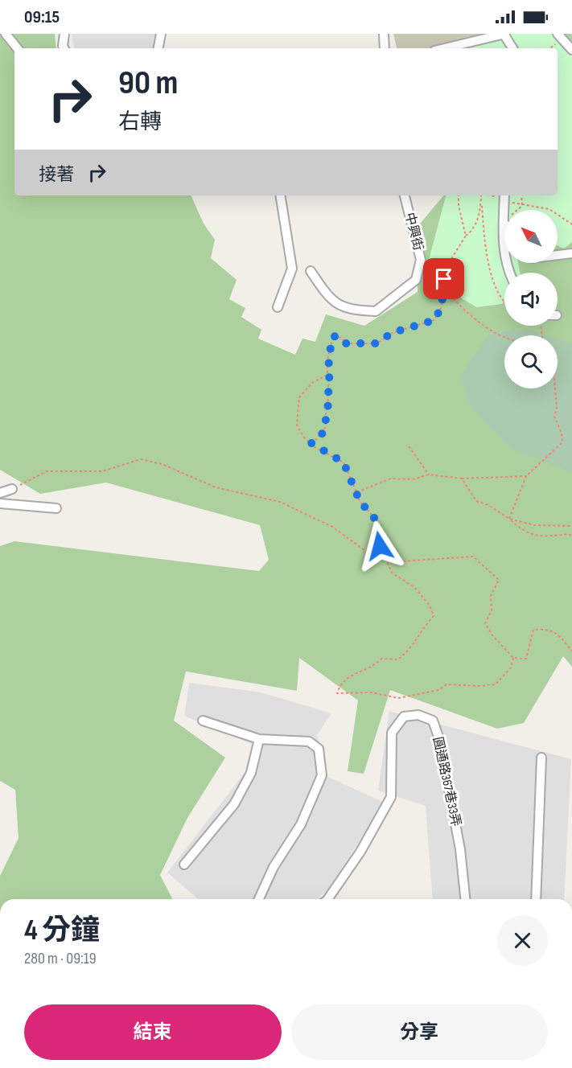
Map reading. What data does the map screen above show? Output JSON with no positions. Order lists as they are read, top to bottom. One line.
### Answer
{"streets":{"street":["中興街","圓通路367巷33弄"]},"north":"top left","page":{"status":"09:15","turn":["90 m","右轉"],"then":"接著","heading":["4 分鐘","280 m · 09:19"],"buttons":["結束","分享"]}}
